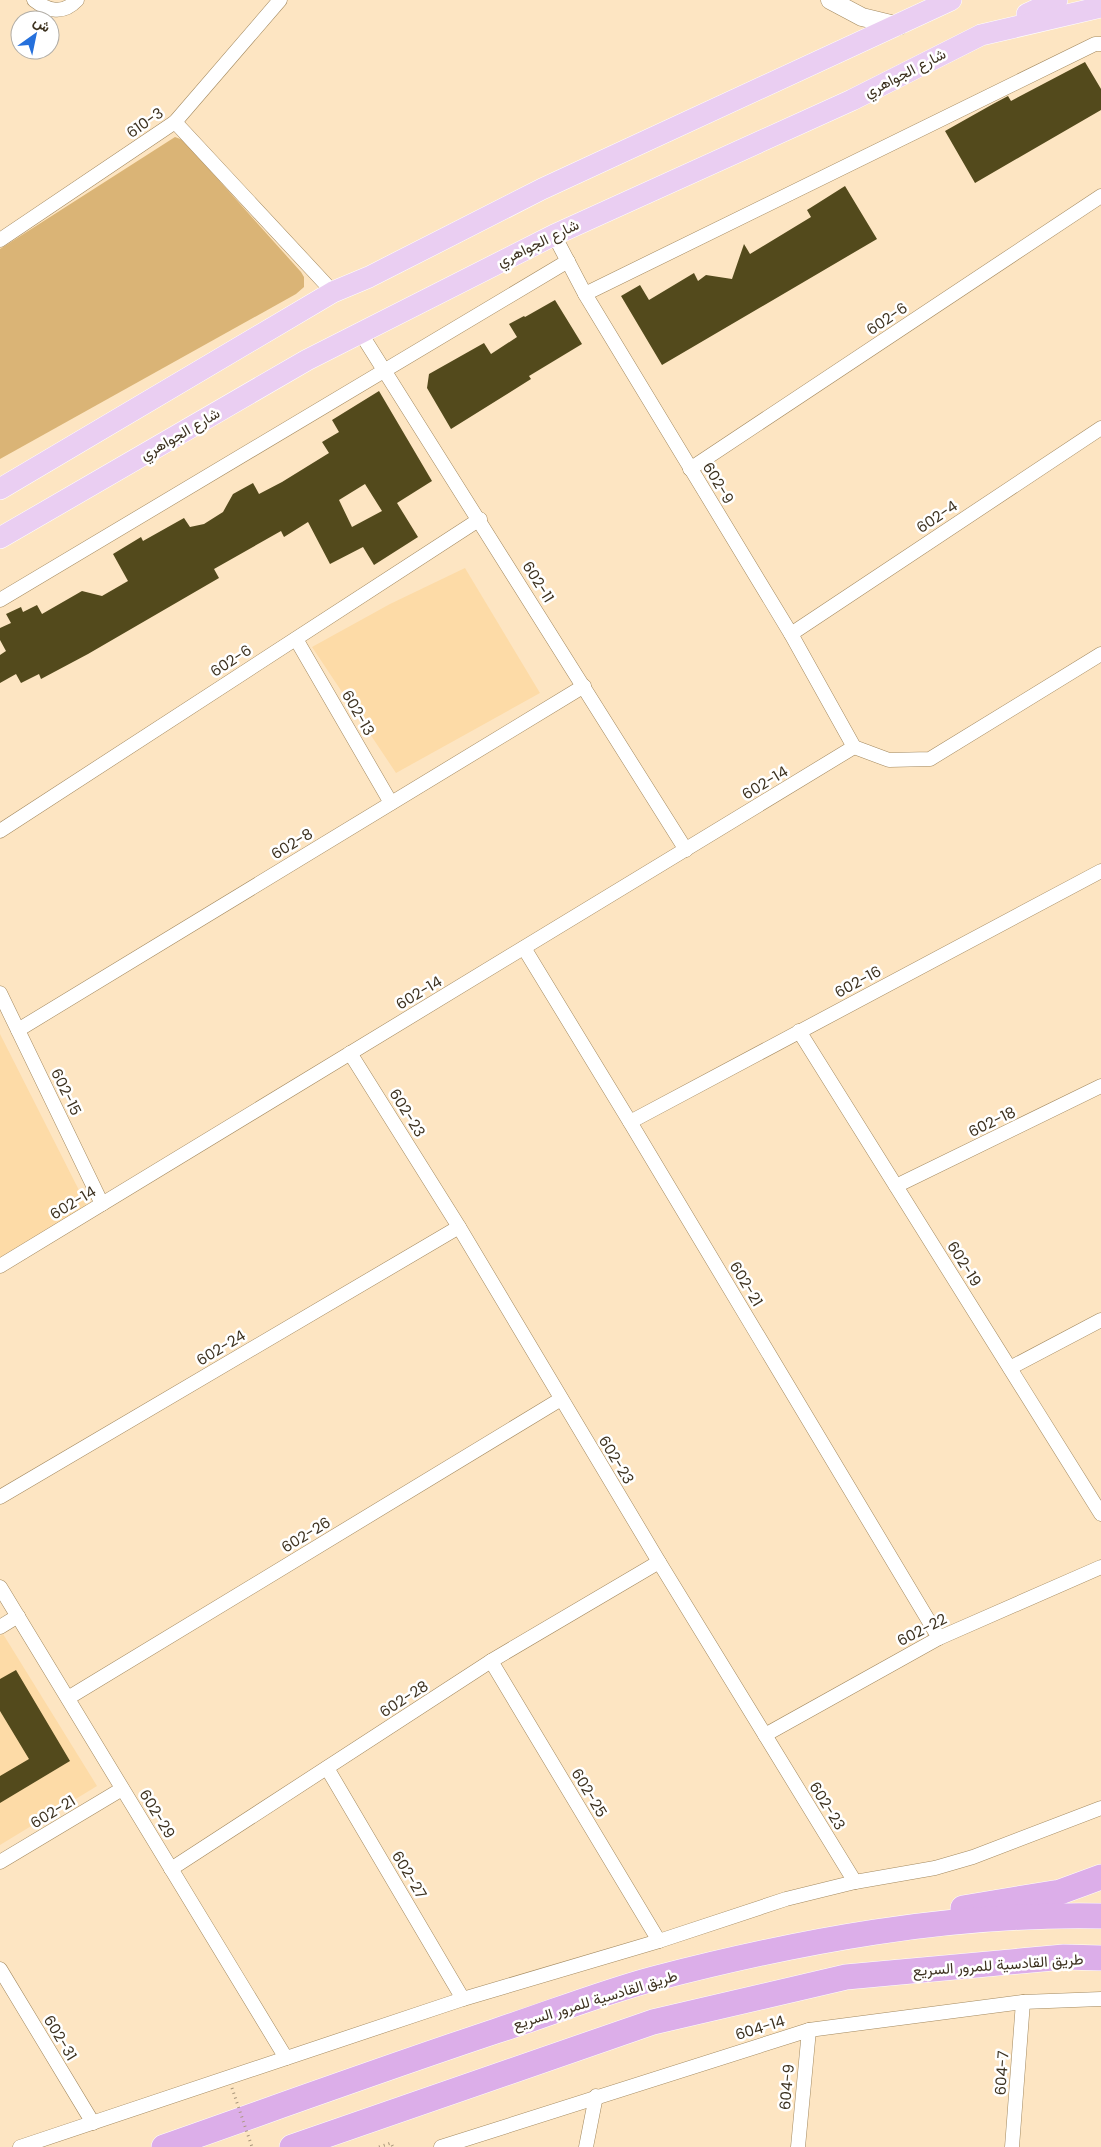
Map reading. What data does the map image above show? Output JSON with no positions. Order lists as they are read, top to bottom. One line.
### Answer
{"streets":{"highway":["طريق القادسية للمرور السريع"],"main road":["شارع الجواهري"],"street":["610-3","602-6","602-9","602-4","602-11","602-13","602-14","602-8","602-16","602-15","602-23","602-18","602-19","602-21","602-24","602-26","602-22","602-28","602-25","602-29","602-27","604-14","602-31","604-7","604-9"]},"crossings":[["شارع الجواهري","602-9"],["شارع الجواهري","602-11"],["602-6","602-9"],["602-6","602-11"],["602-6","602-13"],["602-9","602-4"],["602-9","602-14"],["602-11","602-14"],["602-11","602-8"],["602-13","602-8"],["602-14","602-15"],["602-14","602-23"],["602-14","602-21"],["602-8","602-15"],["602-16","602-19"],["602-16","602-21"],["602-23","602-24"],["602-23","602-26"],["602-23","602-22"],["602-23","602-28"],["602-18","602-19"],["602-21","602-22"],["602-21","602-29"],["602-26","602-29"],["602-28","602-25"],["602-28","602-29"],["602-28","602-27"],["604-14","604-7"],["604-14","604-9"]],"north":"top right"}
